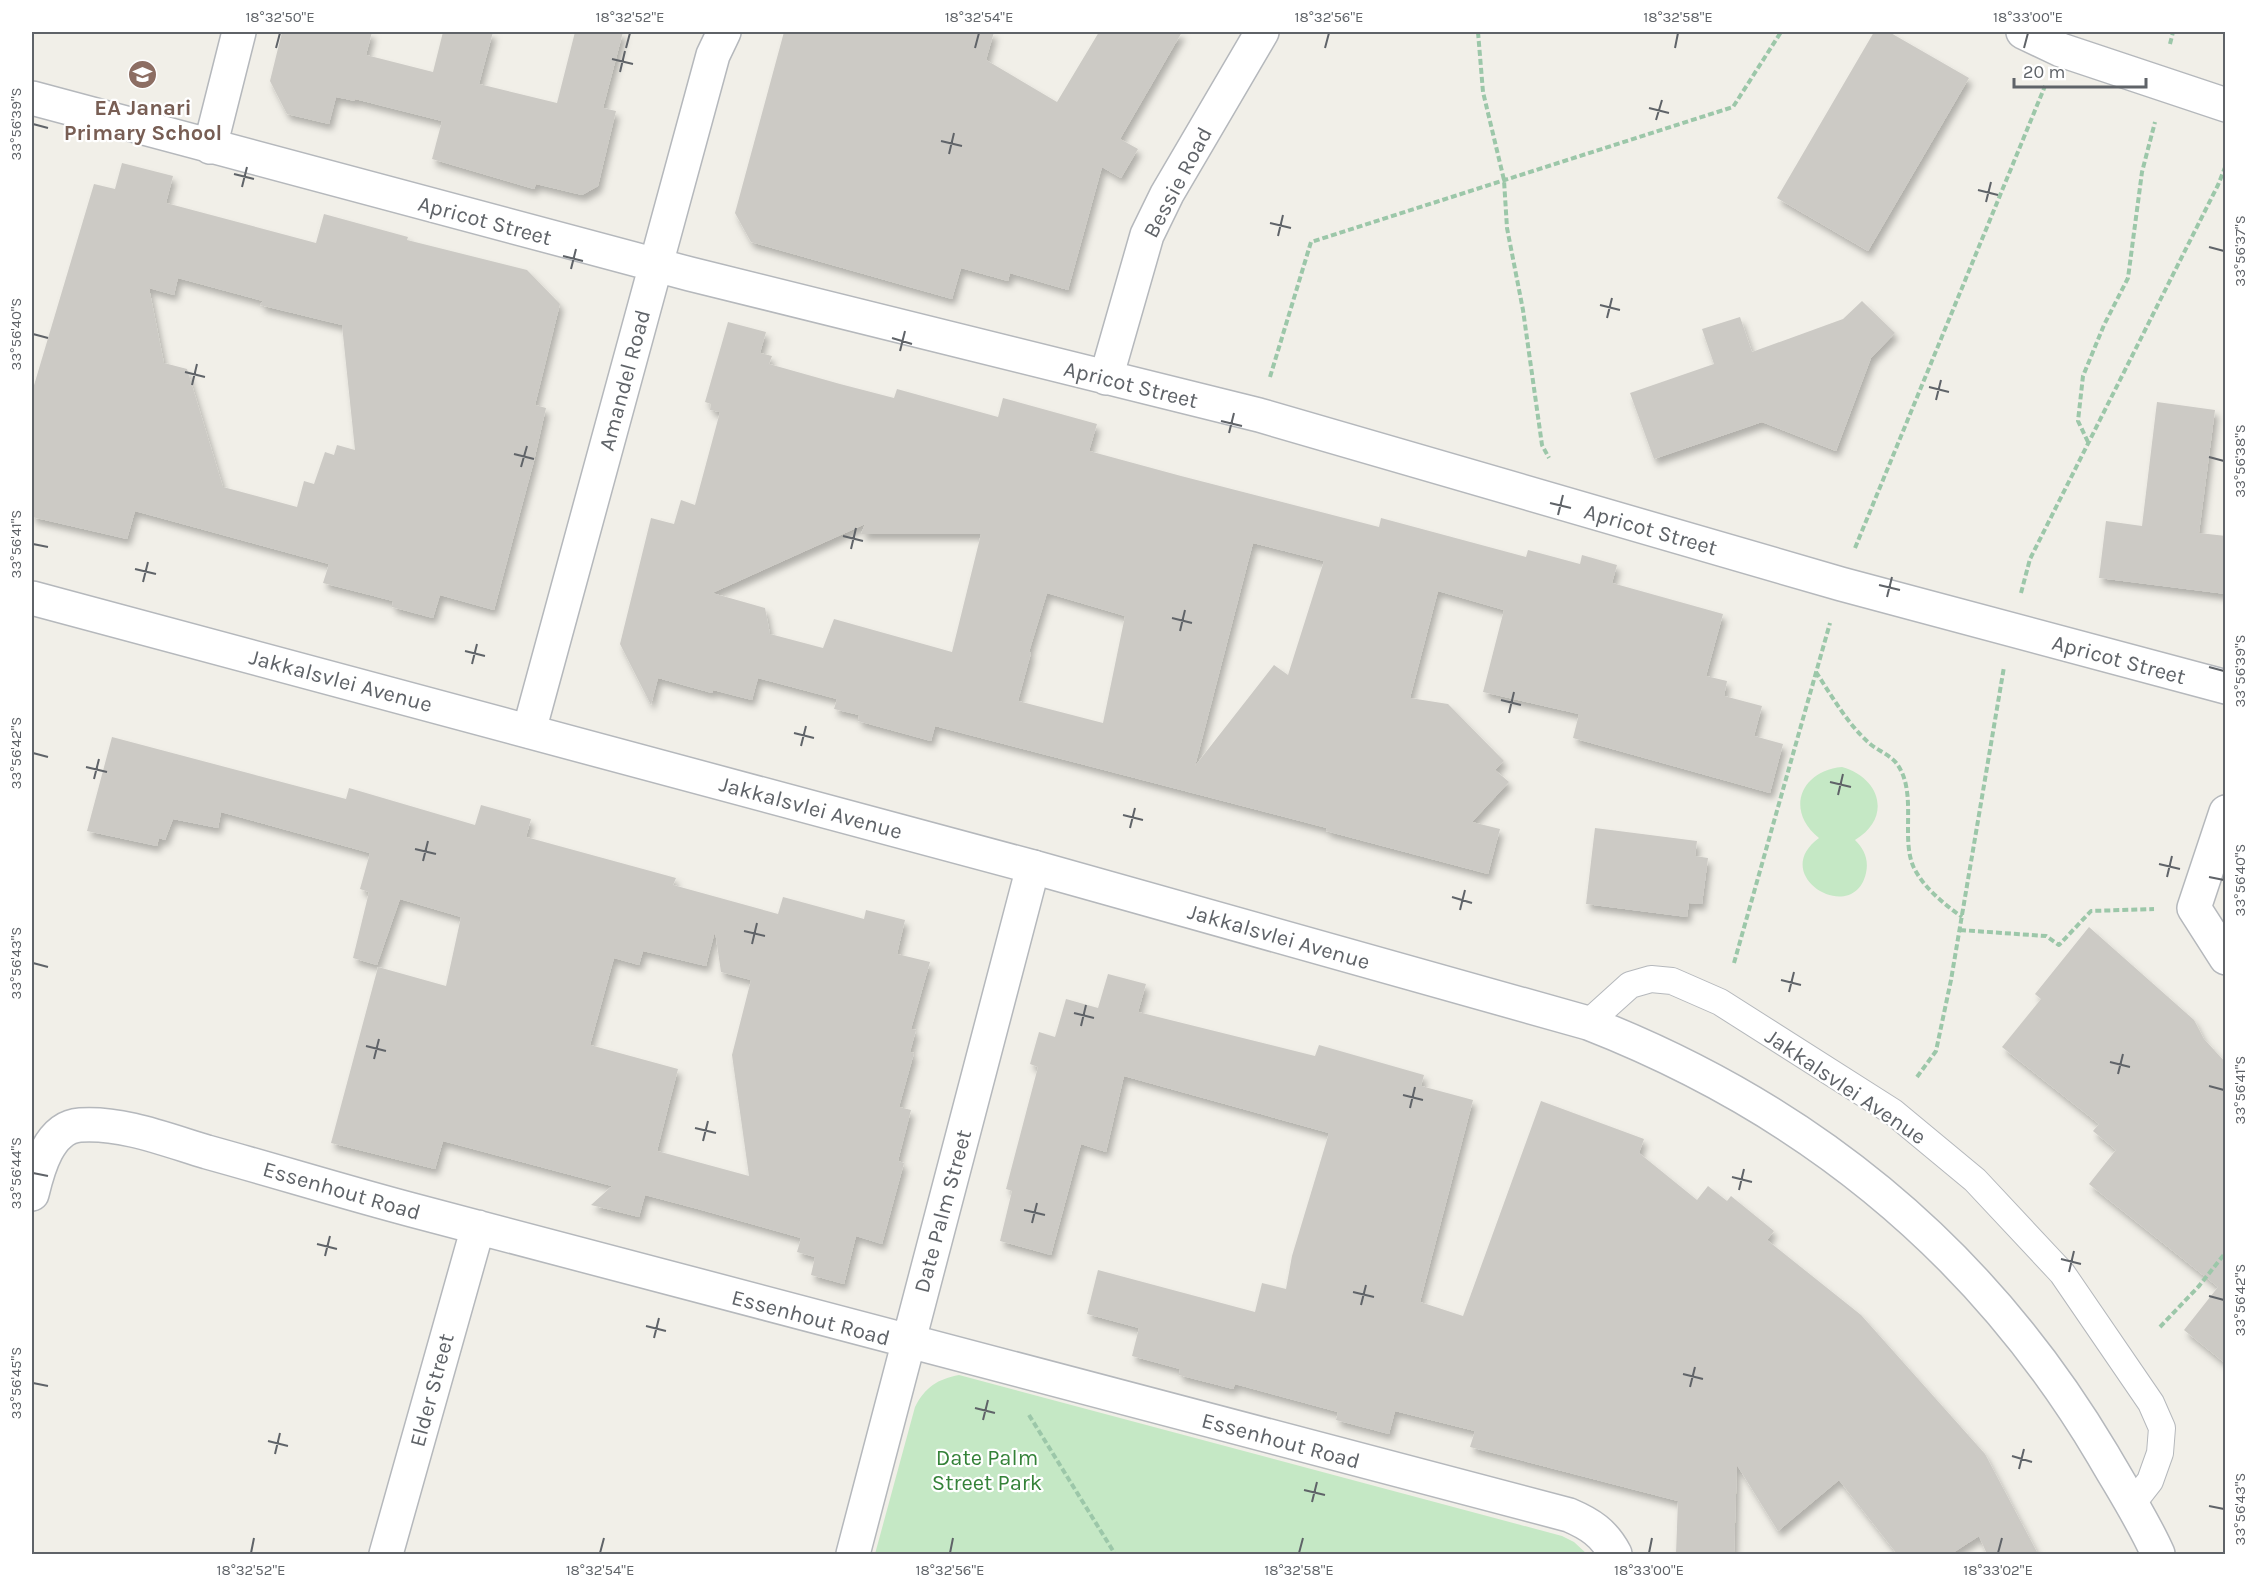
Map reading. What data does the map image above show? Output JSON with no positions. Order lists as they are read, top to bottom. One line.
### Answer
{"streets":{"street":["Bessie Road","Apricot Street","Amandel Road","Jakkalsvlei Avenue","Essenhout Road","Date Palm Street","Elder Street"]},"crossings":[["Bessie Road","Apricot Street"],["Apricot Street","Amandel Road"],["Amandel Road","Jakkalsvlei Avenue"],["Jakkalsvlei Avenue","Date Palm Street"],["Essenhout Road","Date Palm Street"],["Essenhout Road","Elder Street"]],"parks":["Date Palm Street Park"],"places":{"school or university":["EA Janari Primary School"]},"scale_bar":"20 m","coordinates":["18°32'50\"E","18°32'52\"E","18°32'54\"E","18°32'56\"E","18°32'58\"E","18°33'00\"E","33°56'39\"S","33°56'37\"S","33°56'40\"S","33°56'38\"S","33°56'41\"S","33°56'42\"S","33°56'43\"S","33°56'44\"S","33°56'45\"S","18°33'02\"E"]}
